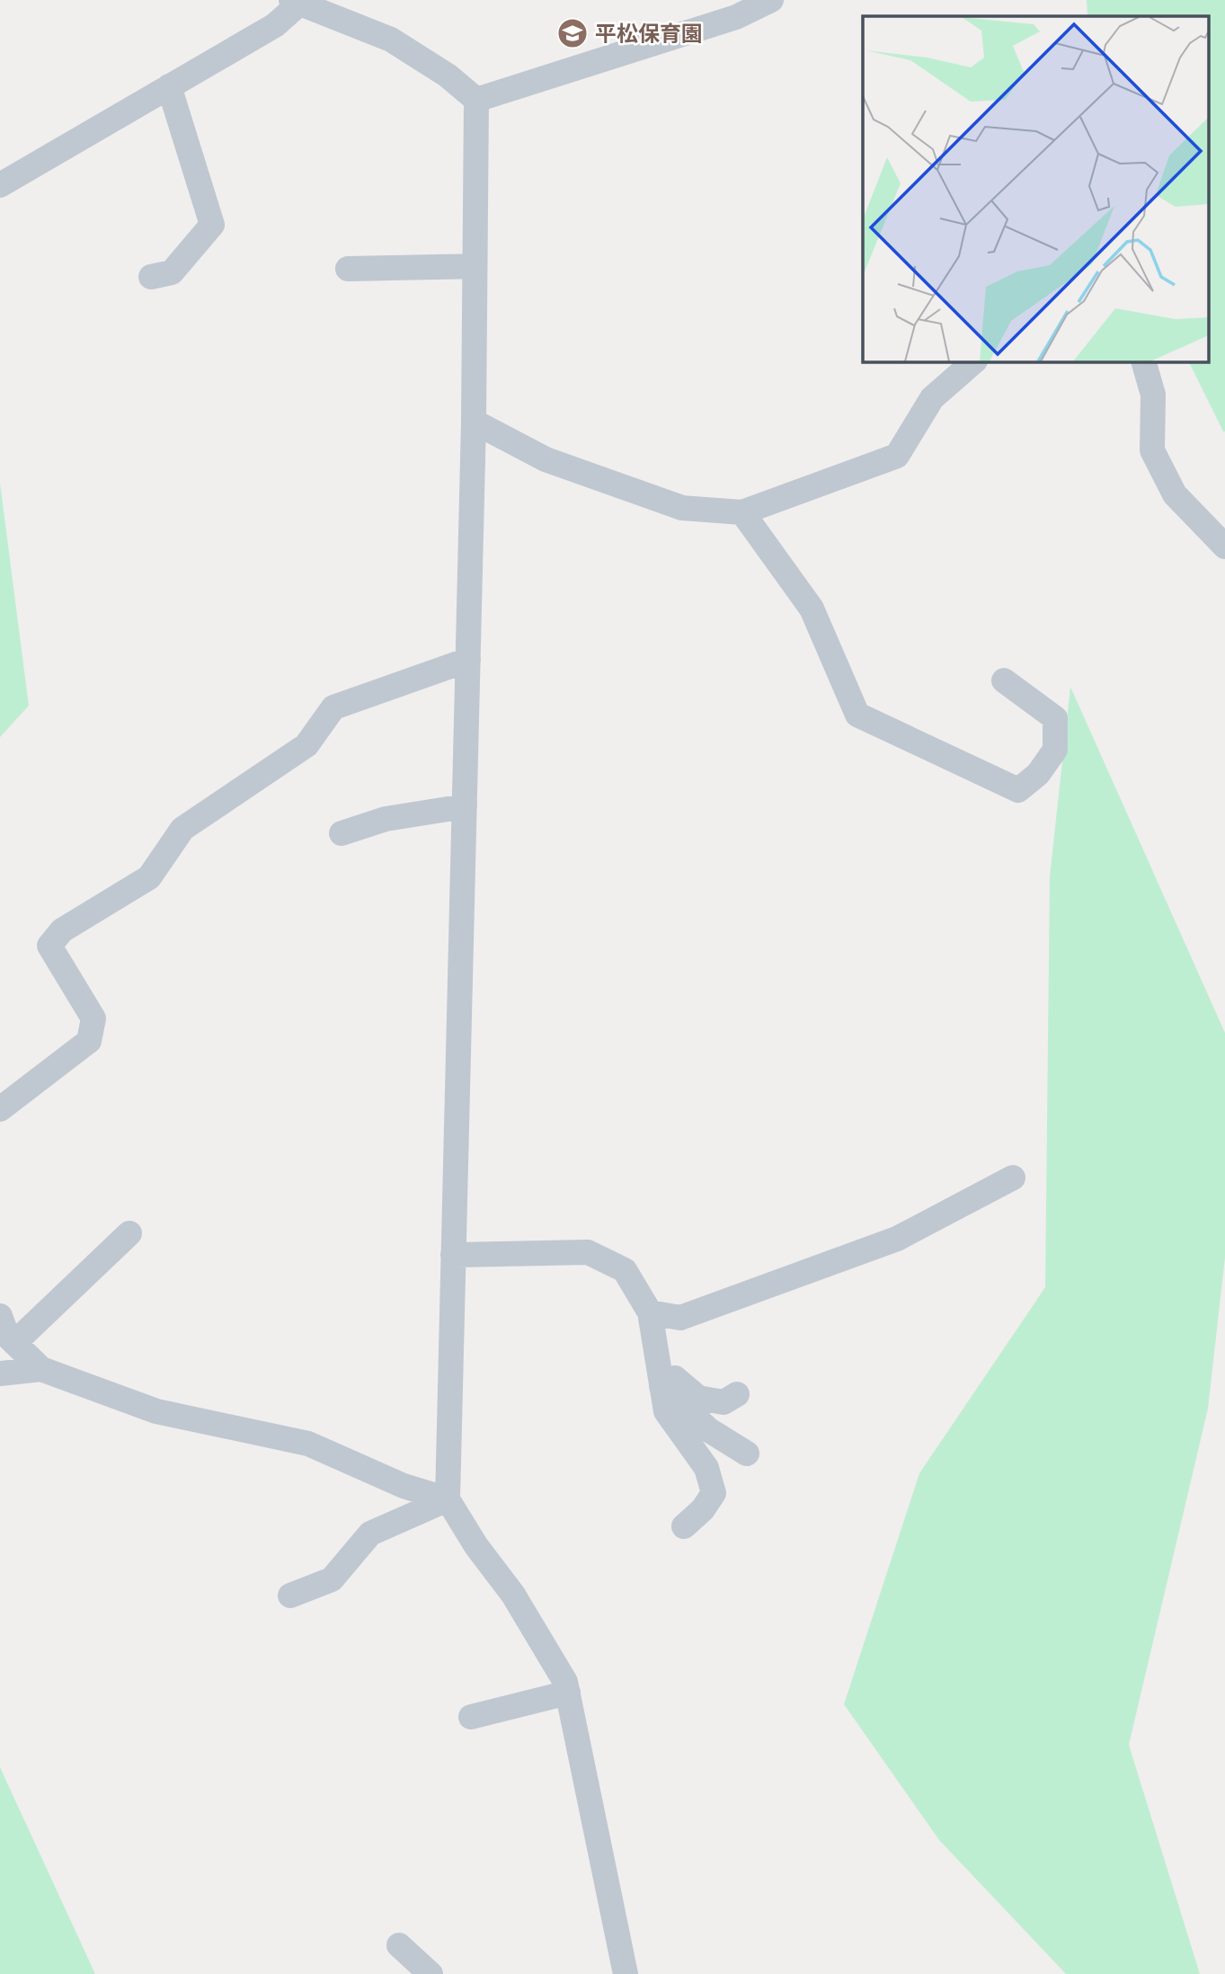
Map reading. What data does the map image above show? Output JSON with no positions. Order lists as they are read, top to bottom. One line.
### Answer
{"places":{"school or university":["平松保育園"]}}
